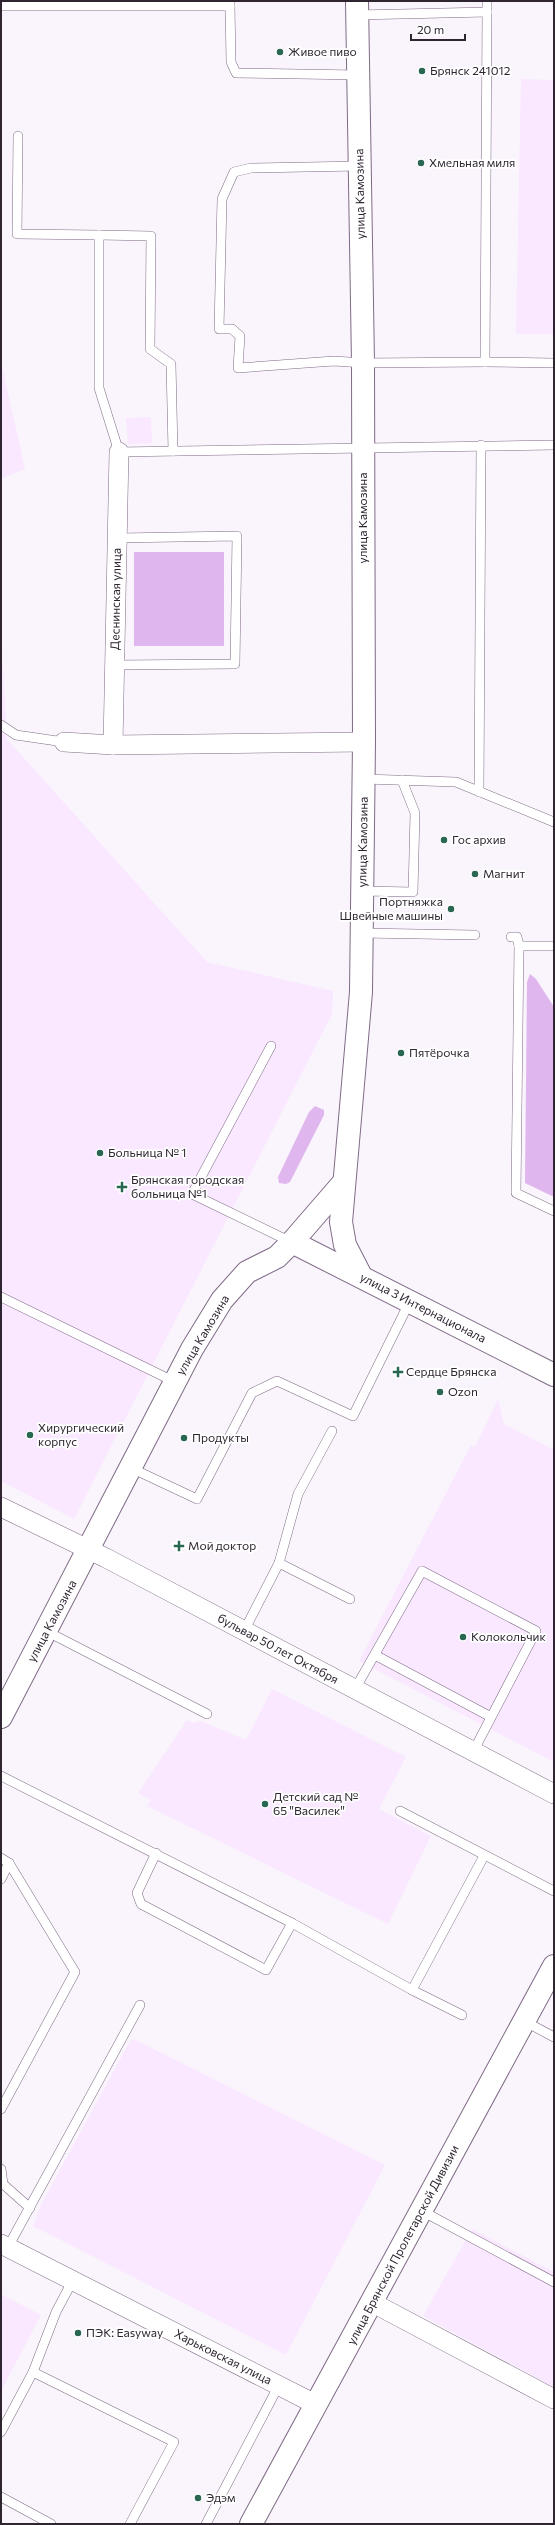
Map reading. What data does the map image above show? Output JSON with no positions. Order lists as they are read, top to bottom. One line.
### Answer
{"streets":{"street":["улица Камозина","Деснинская улица","улица 3 Интернационала","бульвар 50 лет Октября","улица Брянской Пролетарской Дивизии","Харьковская улица"]},"crossings":[["улица Камозина","улица 3 Интернационала"],["улица Камозина","бульвар 50 лет Октября"],["улица Брянской Пролетарской Дивизии","Харьковская улица"]],"places":{"other":["Живое пиво","Брянск 241012","Хмельная миля","Гос архив","Магнит","Портняжка Швейные машины","Пятёрочка","Больница № 1","Ozon","Хирургический корпус","Продукты","Колокольчик","Детский сад № 65 \"Василек\"","ПЭК: Easyway","Эдэм"],"health":["Брянская городская больница №1","Сердце Брянска","Мой доктор"]},"scale_bar":"20 m"}
